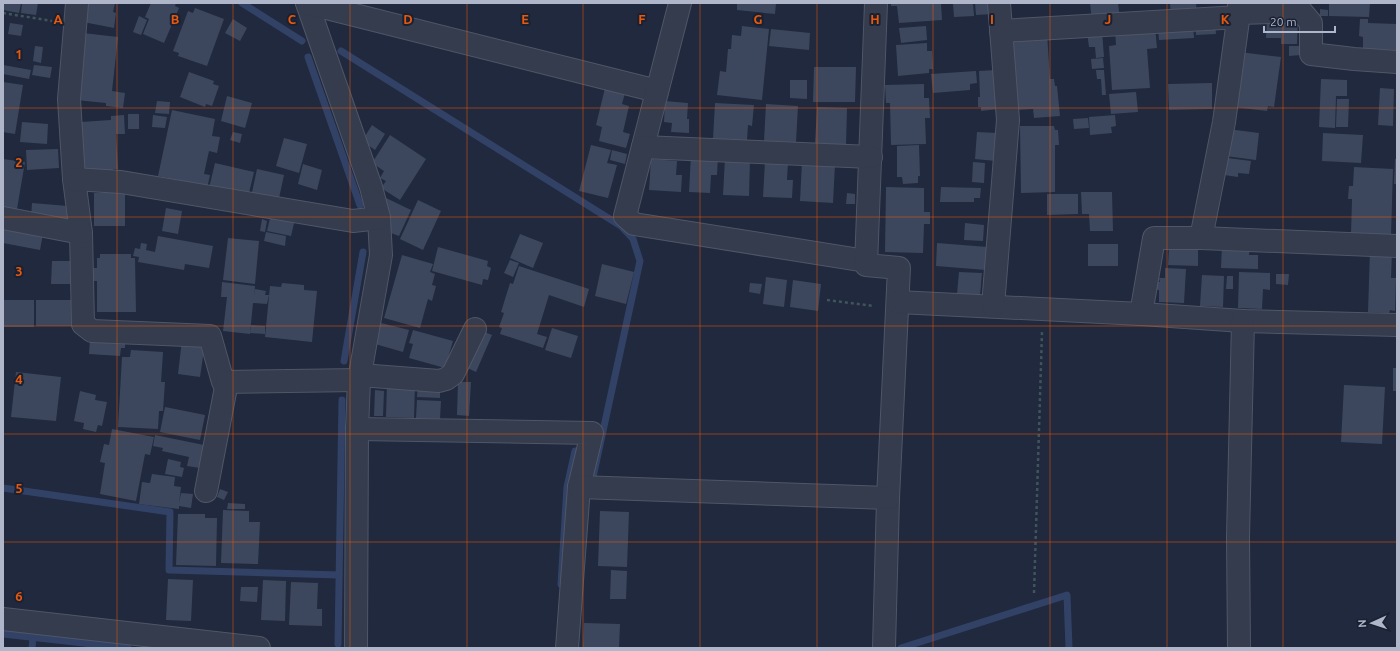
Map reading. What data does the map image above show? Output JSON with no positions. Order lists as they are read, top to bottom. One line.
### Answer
{"scale_bar":"20 m","north":"left","grid":{"columns":["A","B","C","D","E","F","G","H","I","J","K"],"rows":["1","2","3","4","5","6"]}}
